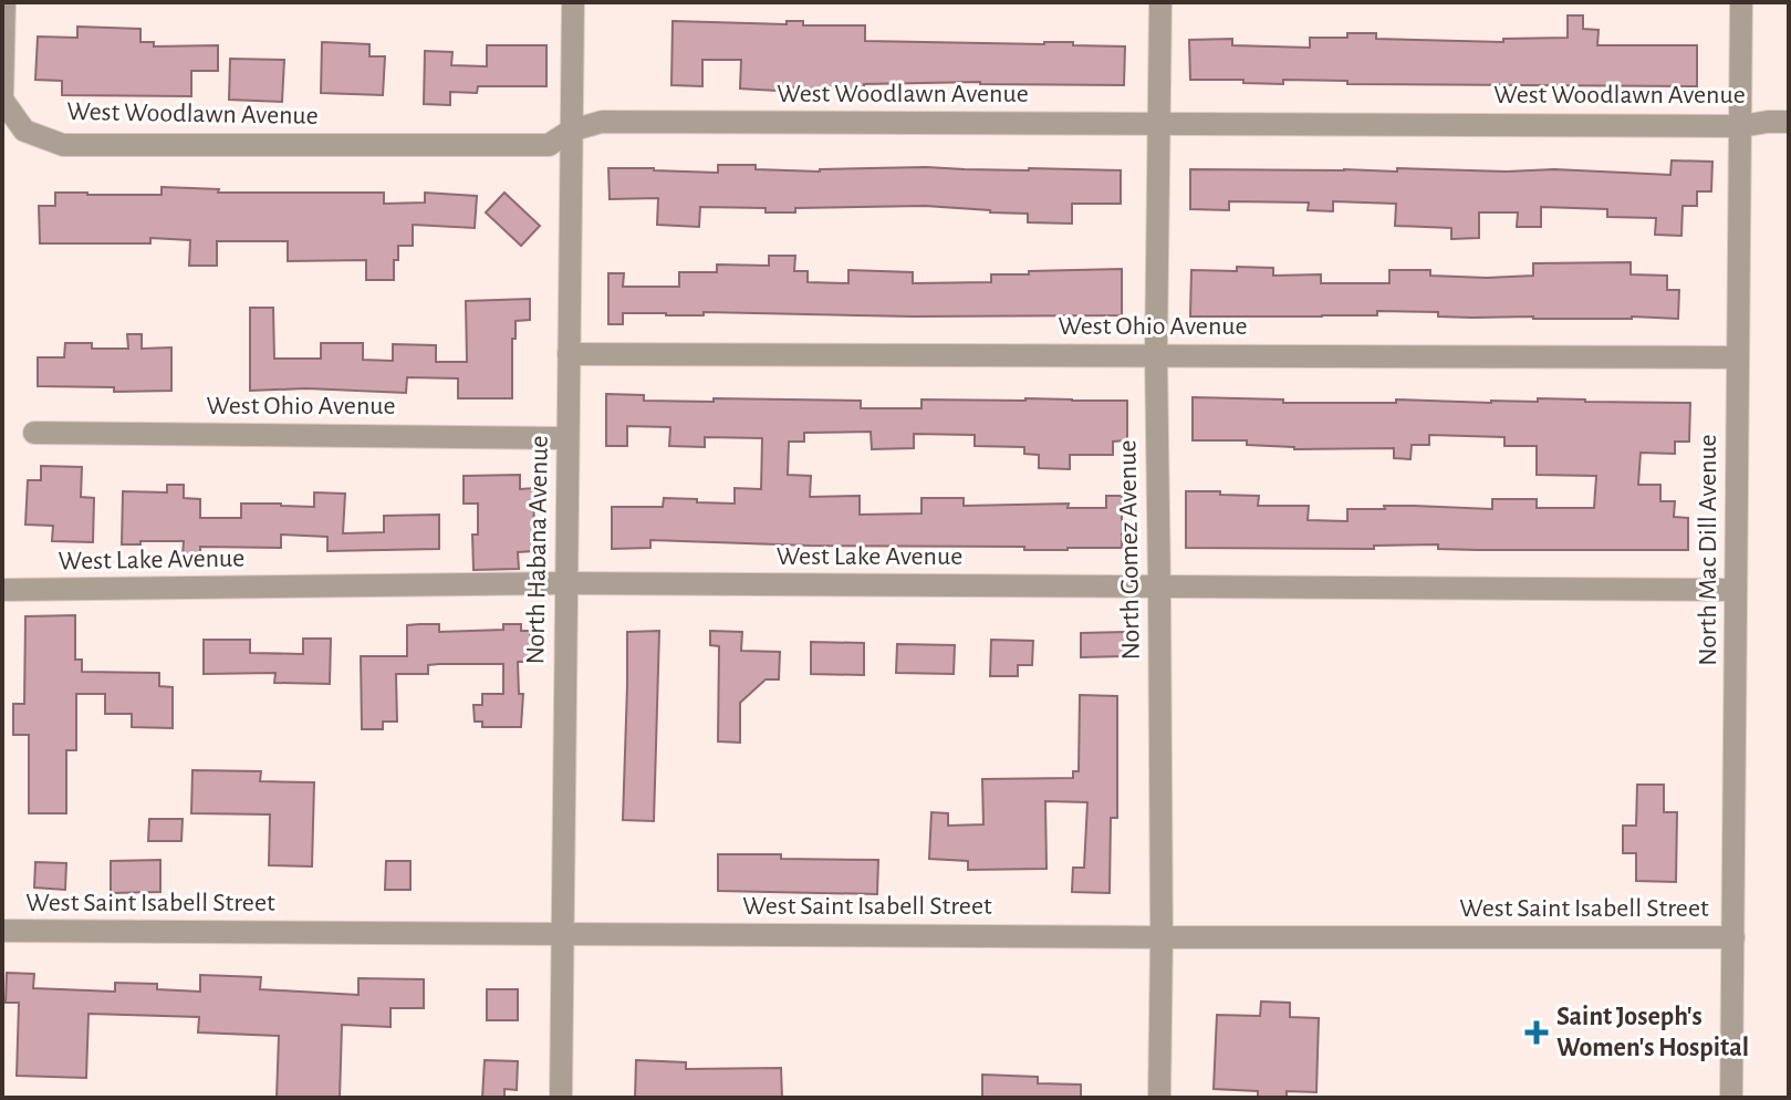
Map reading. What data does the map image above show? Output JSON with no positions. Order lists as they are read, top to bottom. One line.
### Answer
{"streets":{"street":["West Woodlawn Avenue","West Ohio Avenue","North Habana Avenue","North Gomez Avenue","North Mac Dill Avenue","West Lake Avenue","West Saint Isabell Street"]},"crossings":[["West Woodlawn Avenue","North Habana Avenue"],["West Woodlawn Avenue","North Gomez Avenue"],["West Woodlawn Avenue","North Mac Dill Avenue"],["West Ohio Avenue","North Habana Avenue"],["West Ohio Avenue","North Gomez Avenue"],["West Ohio Avenue","North Mac Dill Avenue"],["North Habana Avenue","West Lake Avenue"],["North Habana Avenue","West Saint Isabell Street"],["North Gomez Avenue","West Lake Avenue"],["North Gomez Avenue","West Saint Isabell Street"],["North Mac Dill Avenue","West Lake Avenue"],["North Mac Dill Avenue","West Saint Isabell Street"]],"places":{"health":["Saint Joseph's Women's Hospital"]}}
